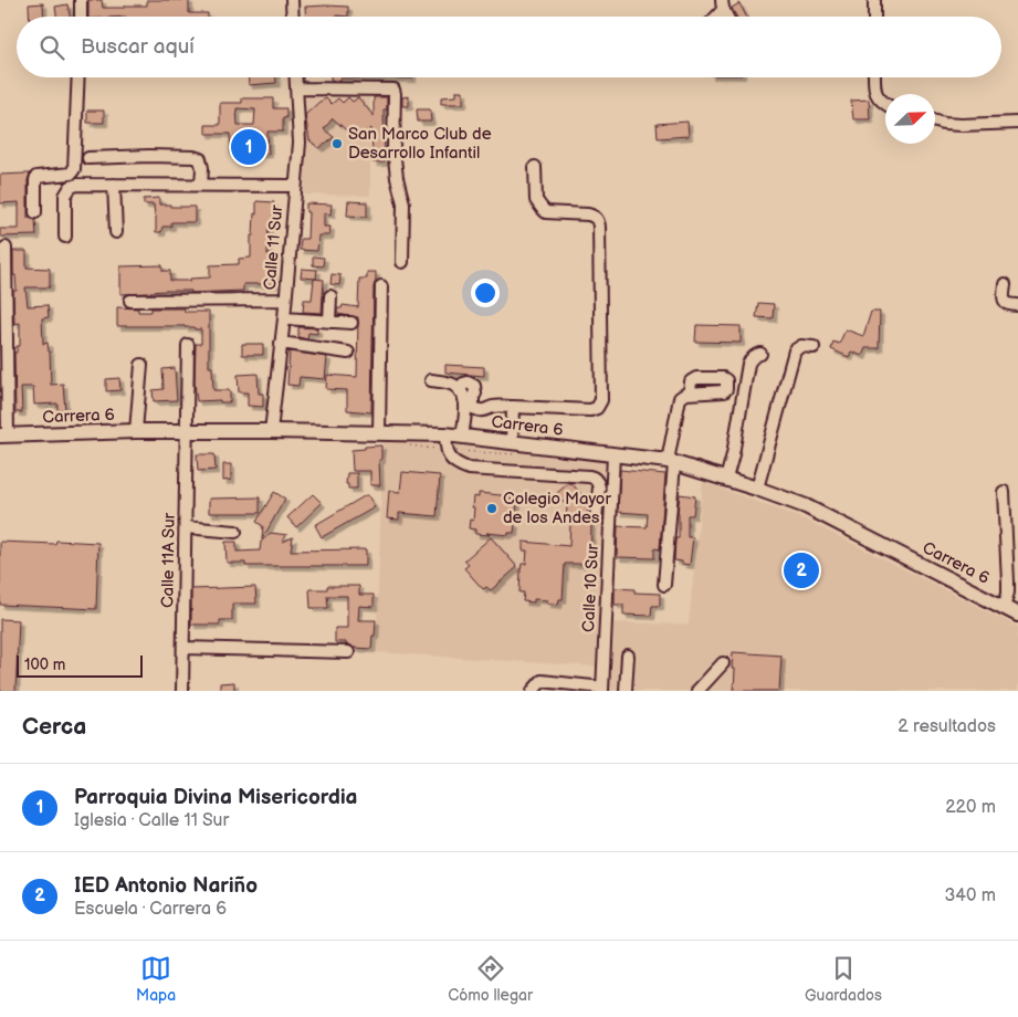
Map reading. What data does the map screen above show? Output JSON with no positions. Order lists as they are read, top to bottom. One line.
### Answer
{"streets":{"main road":["Carrera 6"],"street":["Calle 11 Sur","Calle 11A Sur","Calle 10 Sur"]},"crossings":[["Calle 11 Sur","Carrera 6"],["Carrera 6","Calle 11A Sur"],["Carrera 6","Calle 10 Sur"]],"places":["San Marco Club de Desarrollo Infantil","Colegio Mayor de los Andes"],"scale_bar":"100 m","north":"top right","page":{"search":"Buscar aquí","pins":["1","2"],"scale":"100 m","heading":["Cerca","2 resultados"],"list":[{"mark":"1","name":"Parroquia Divina Misericordia","note":"Iglesia · Calle 11 Sur","value":"220 m"},{"mark":"2","name":"IED Antonio Nariño","note":"Escuela · Carrera 6","value":"340 m"}],"nav":["Mapa","Cómo llegar","Guardados"]}}
